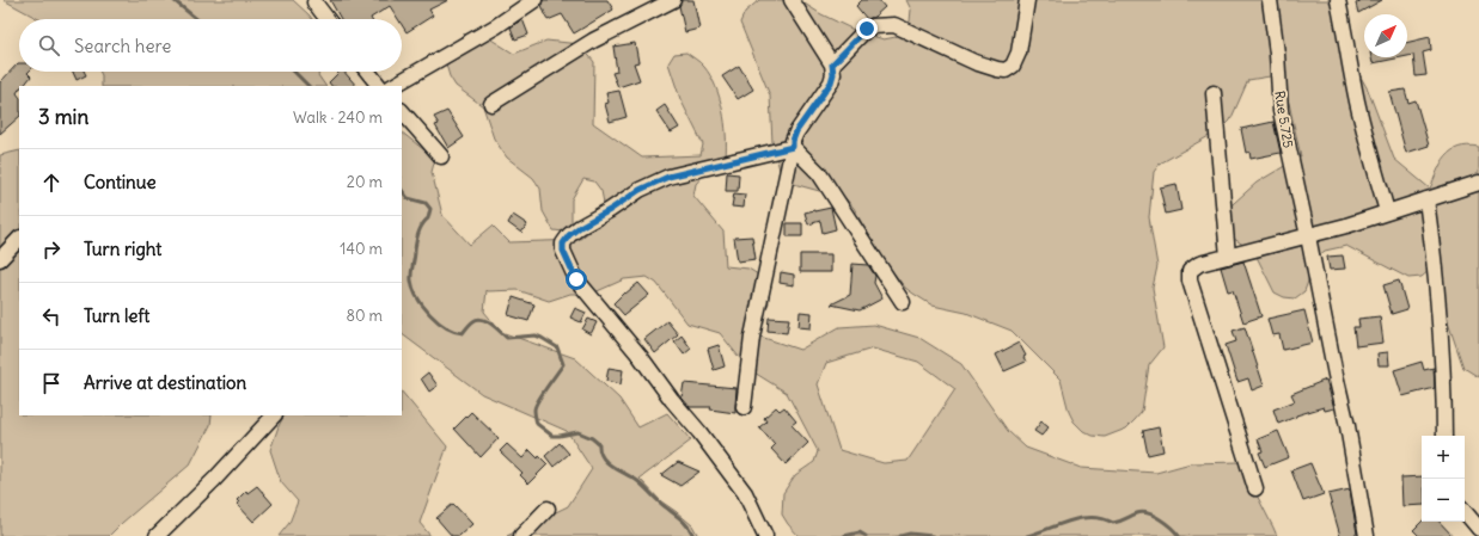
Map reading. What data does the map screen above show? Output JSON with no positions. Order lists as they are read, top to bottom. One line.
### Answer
{"streets":{"street":["Rue 5.725"]},"north":"top right","page":{"search":"Search here","heading":["3 min","Walk · 240 m"],"list":[["Continue","20 m"],["Turn right","140 m"],["Turn left","80 m"],"Arrive at destination"],"map_buttons":["+","−"]}}
